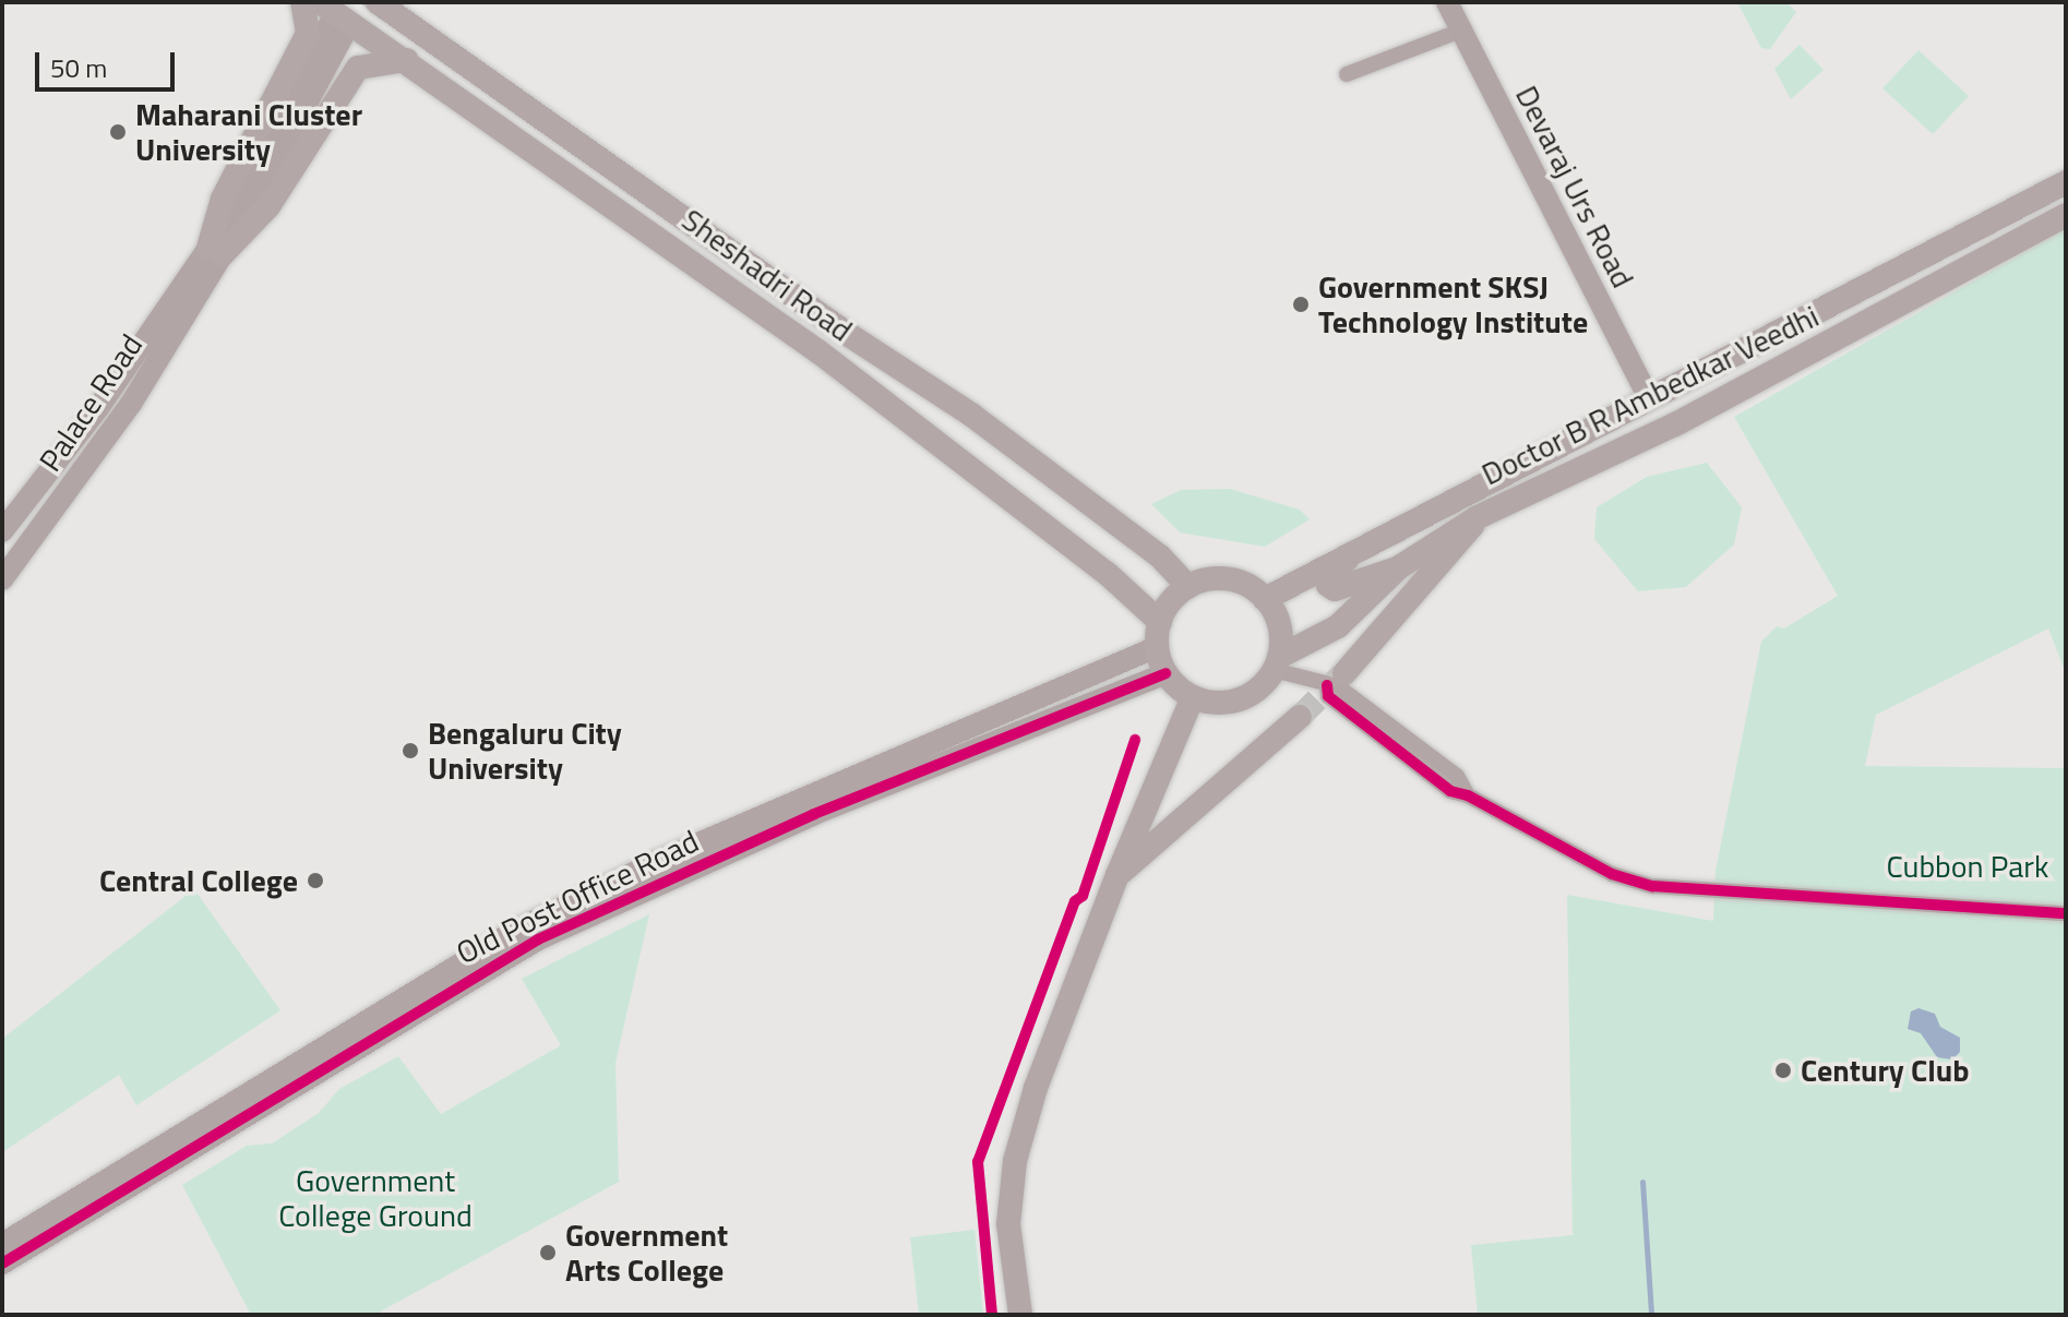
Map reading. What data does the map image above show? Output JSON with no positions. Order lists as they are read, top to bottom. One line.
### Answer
{"streets":{"main road":["Sheshadri Road","Doctor B R Ambedkar Veedhi"],"street":["Devaraj Urs Road","Palace Road","Old Post Office Road"]},"crossings":[["Devaraj Urs Road","Doctor B R Ambedkar Veedhi"],["Sheshadri Road","Doctor B R Ambedkar Veedhi"],["Sheshadri Road","Old Post Office Road"],["Doctor B R Ambedkar Veedhi","Old Post Office Road"]],"parks":["Cubbon Park","Government College Ground"],"places":["Maharani Cluster University","Government SKSJ Technology Institute","Bengaluru City University","Central College","Century Club","Government Arts College"],"scale_bar":"50 m"}
